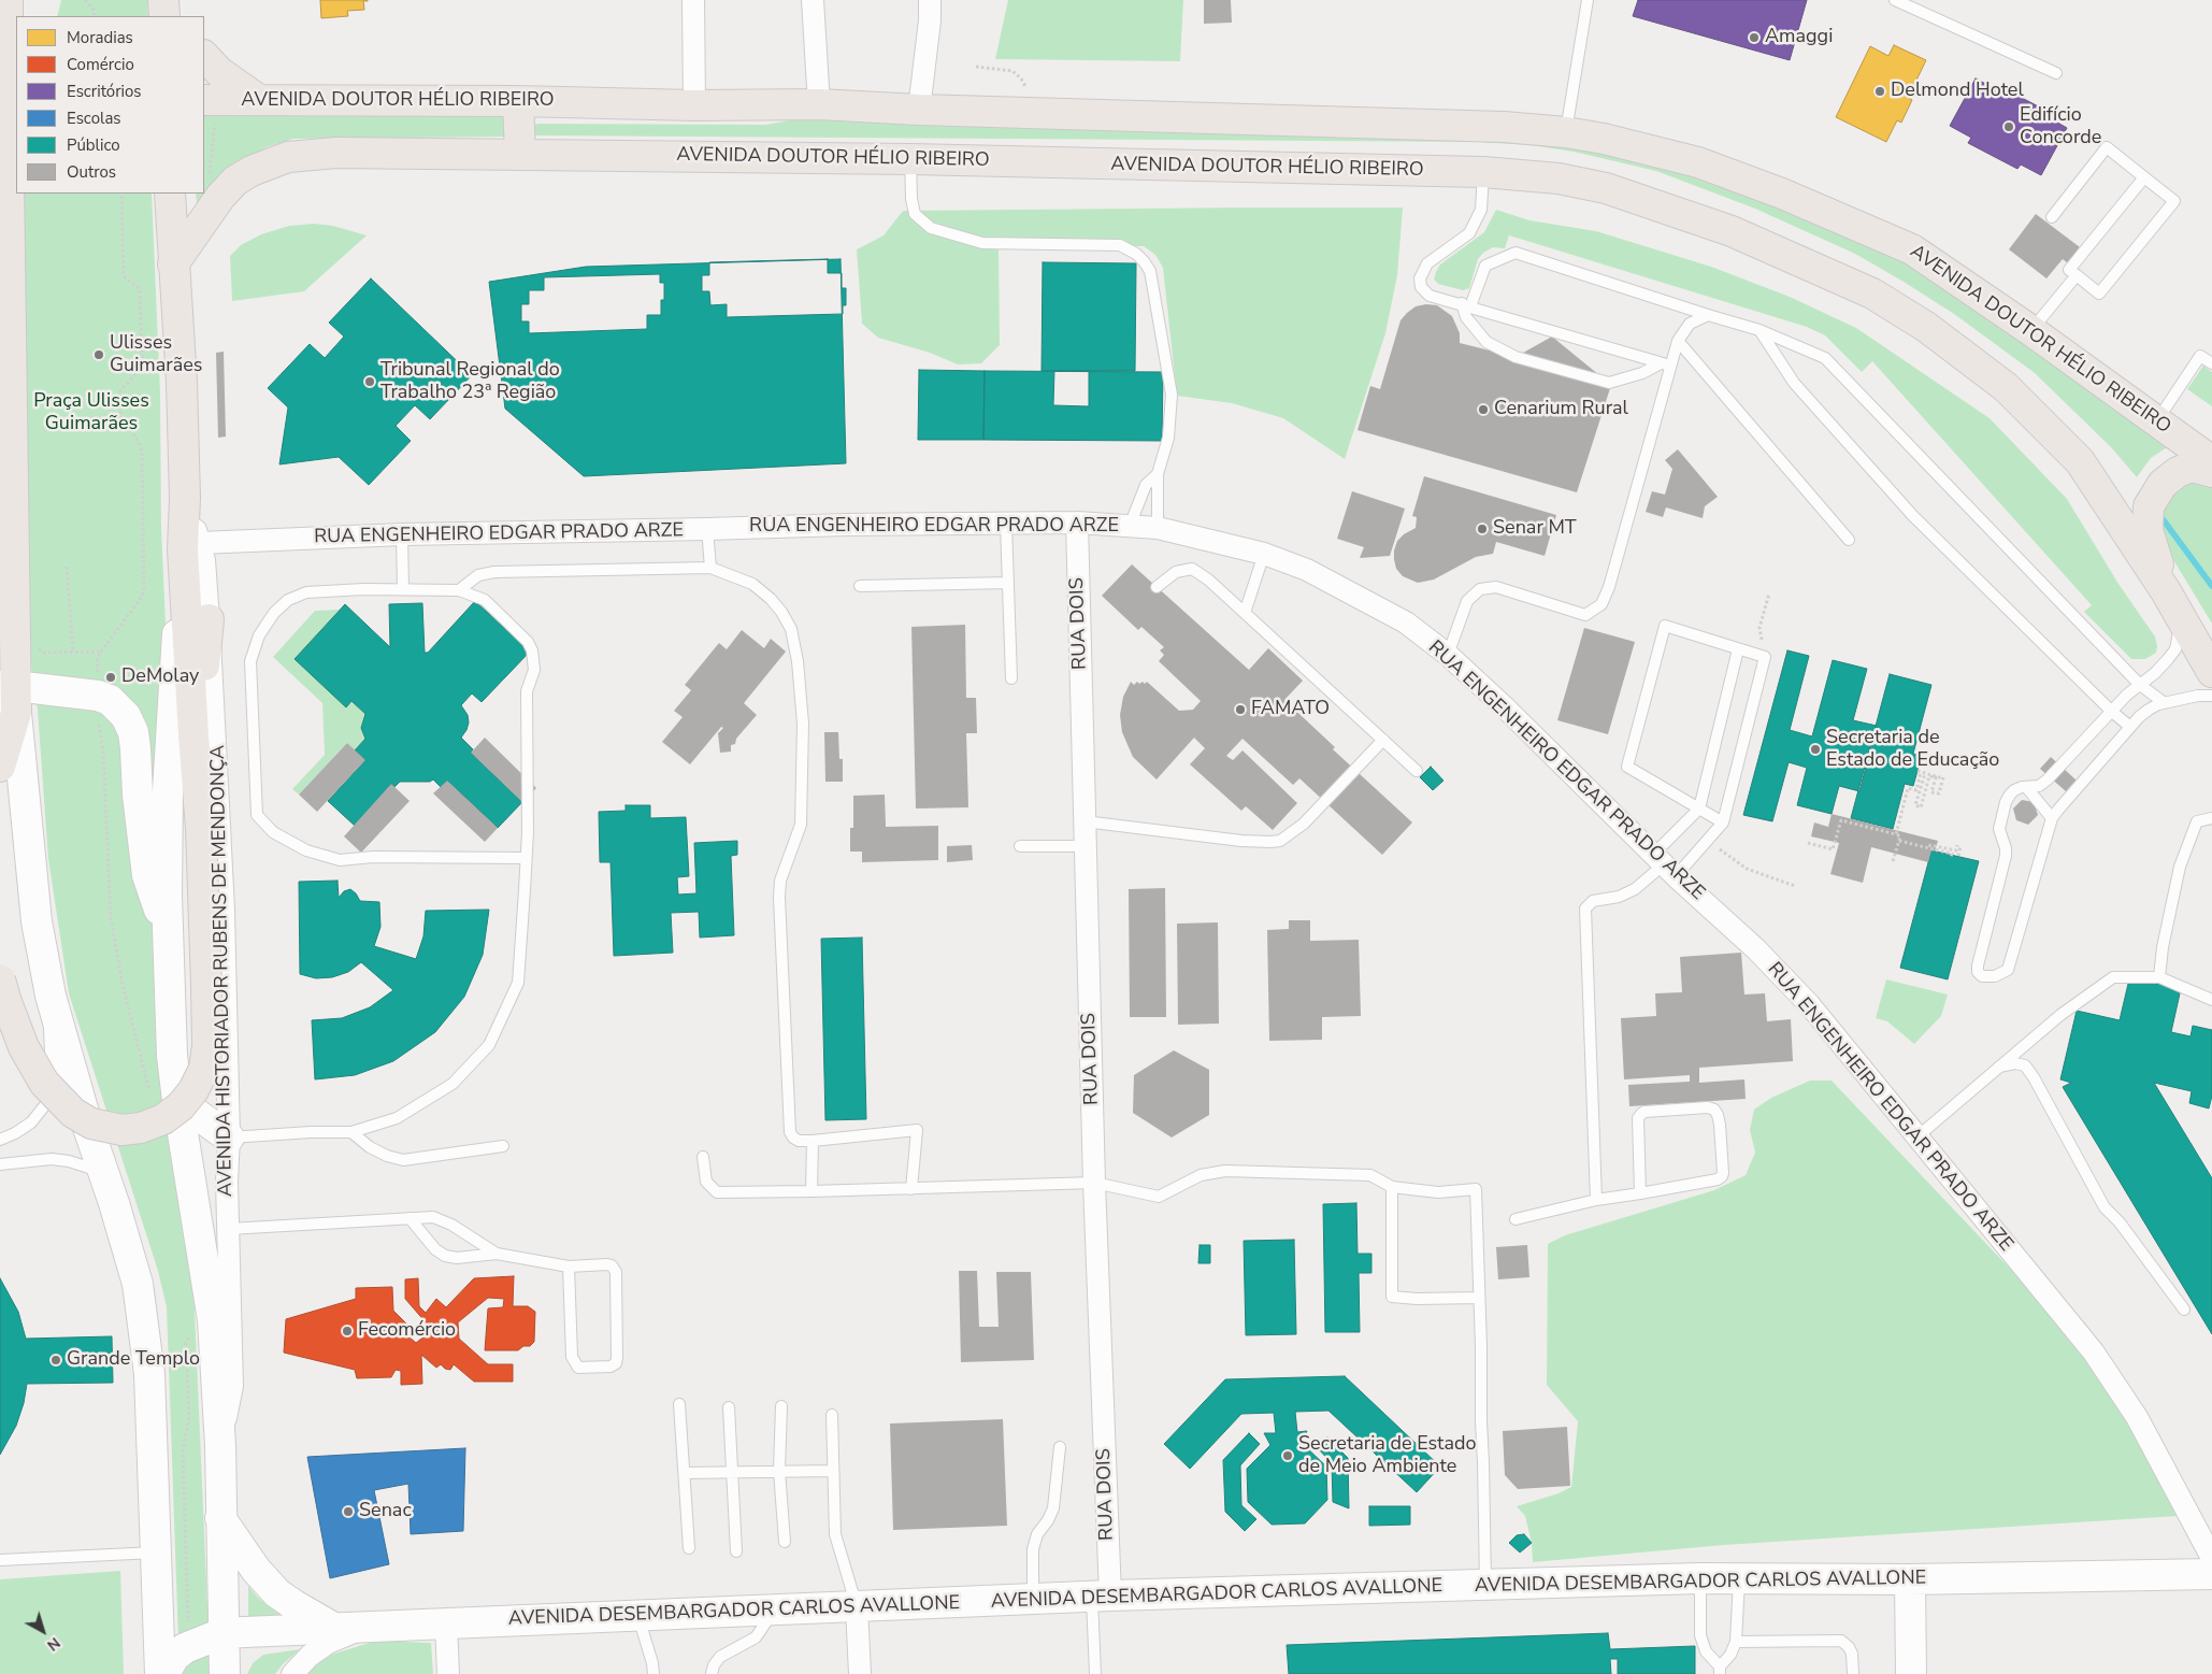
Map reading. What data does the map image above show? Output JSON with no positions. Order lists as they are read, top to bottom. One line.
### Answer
{"streets":{"main road":["AVENIDA DOUTOR HÉLIO RIBEIRO","AVENIDA HISTORIADOR RUBENS DE MENDONÇA","AVENIDA DESEMBARGADOR CARLOS AVALLONE"],"street":["RUA ENGENHEIRO EDGAR PRADO ARZE","RUA DOIS"]},"crossings":[["AVENIDA DOUTOR HÉLIO RIBEIRO","AVENIDA HISTORIADOR RUBENS DE MENDONÇA"],["RUA ENGENHEIRO EDGAR PRADO ARZE","RUA DOIS"],["RUA ENGENHEIRO EDGAR PRADO ARZE","AVENIDA HISTORIADOR RUBENS DE MENDONÇA"],["RUA DOIS","AVENIDA DESEMBARGADOR CARLOS AVALLONE"],["AVENIDA HISTORIADOR RUBENS DE MENDONÇA","AVENIDA DESEMBARGADOR CARLOS AVALLONE"]],"parks":["Praça Ulisses Guimarães"],"places":["Amaggi","Delmond Hotel","Edifício Concorde","Ulisses Guimarães","Tribunal Regional do Trabalho 23ª Região","Cenarium Rural","Senar MT","DeMolay","FAMATO","Secretaria de Estado de Educação","Fecomércio","Grande Templo","Secretaria de Estado de Meio Ambiente","Senac"],"legend":["Moradias","Comércio","Escritórios","Escolas","Público","Outros"],"north":"bottom right"}
